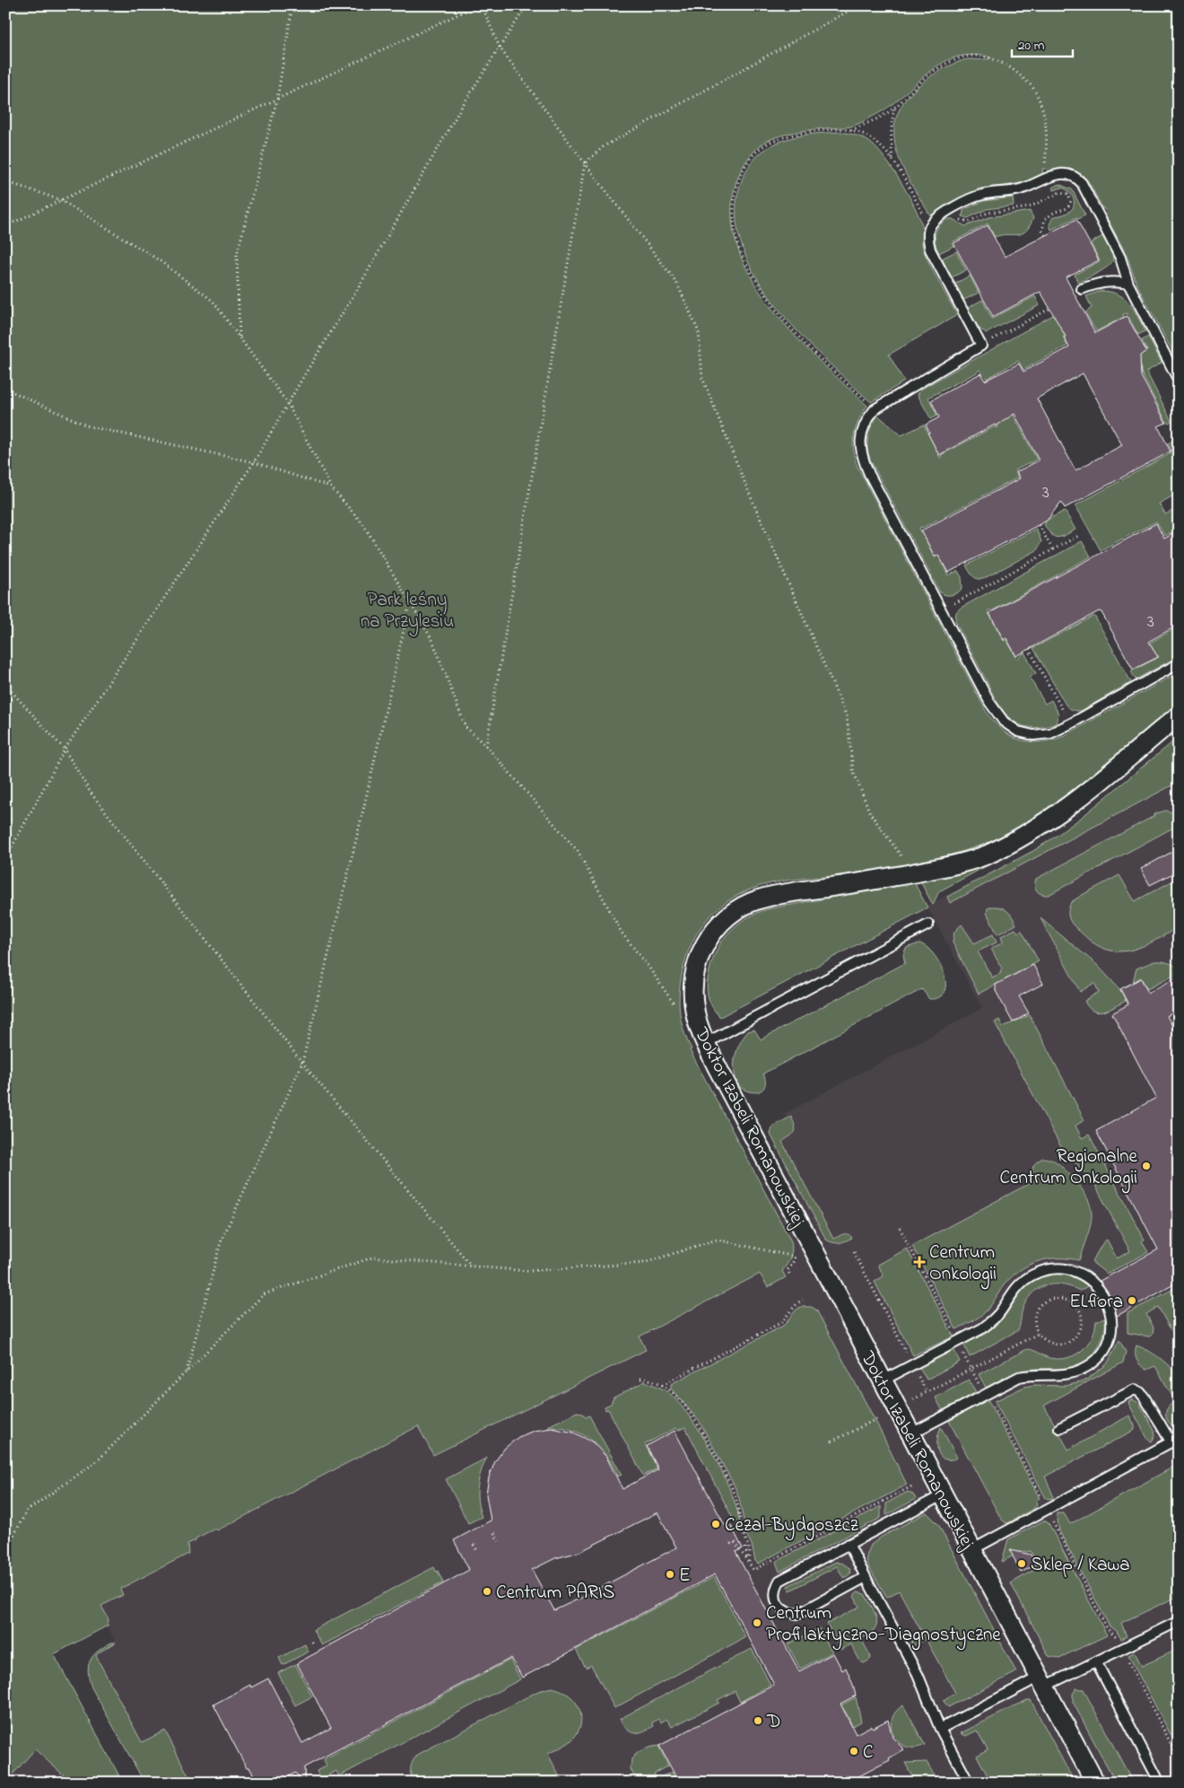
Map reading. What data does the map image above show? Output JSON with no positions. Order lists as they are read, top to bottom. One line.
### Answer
{"streets":{"street":["Doktor Izabeli Romanowskiej"]},"parks":["Park leśny na Przylesiu"],"places":{"other":["Regionalne Centrum Onkologii","ELflora","Cezal-Bydgoszcz","Sklep / Kawa","E","Centrum PARIS","Centrum Profilaktyczno-Diagnostyczne","D","C"],"health":["Centrum Onkologii"]},"house_numbers":["3","3"],"scale_bar":"20 m"}
